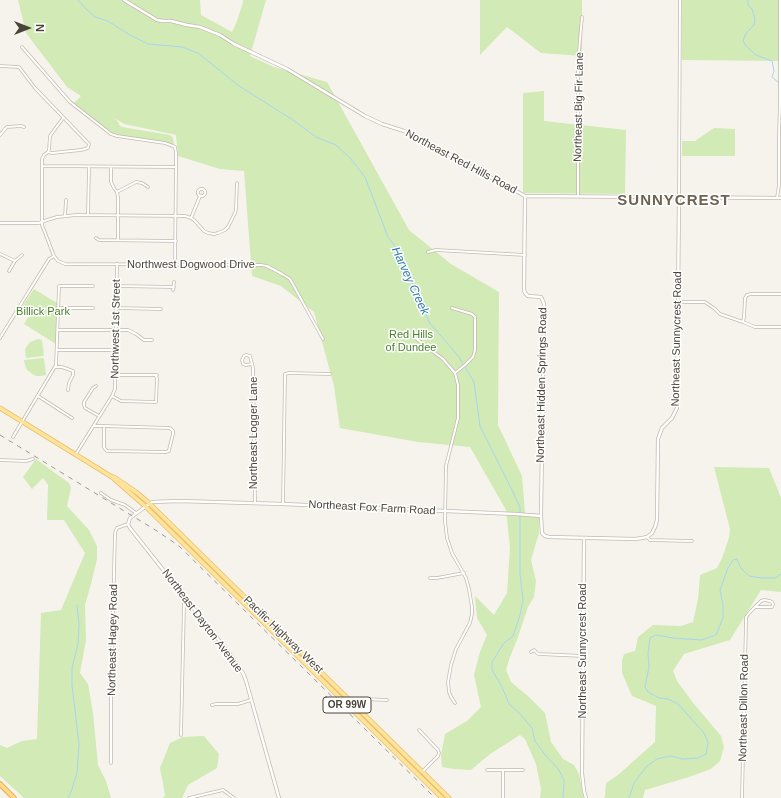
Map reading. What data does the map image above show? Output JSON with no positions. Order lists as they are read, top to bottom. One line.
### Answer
{"streets":{"main road":["Pacific Highway West","OR 99W"],"street":["Northeast Big Fir Lane","Northeast Red Hills Road","Northwest Dogwood Drive","Northwest 1st Street","Northeast Sunnycrest Road","Northeast Hidden Springs Road","Northeast Logger Lane","Northeast Fox Farm Road","Northeast Dayton Avenue","Northeast Hagey Road","Northeast Dillon Road"]},"crossings":[["Northeast Big Fir Lane","Northeast Red Hills Road"],["Northeast Red Hills Road","Northeast Sunnycrest Road"],["Northeast Red Hills Road","Northeast Hidden Springs Road"],["Northwest Dogwood Drive","Northwest 1st Street"],["Northwest 1st Street","Pacific Highway West"],["Northwest 1st Street","OR 99W"],["Northeast Hidden Springs Road","Northeast Fox Farm Road"],["Northeast Logger Lane","Northeast Fox Farm Road"],["Northeast Fox Farm Road","Pacific Highway West"],["Northeast Dayton Avenue","Northeast Hagey Road"],["Pacific Highway West","OR 99W"]],"districts":["SUNNYCREST"],"water":["Harvey Creek"],"parks":["Billick Park","Red Hills of Dundee"],"north":"right"}
